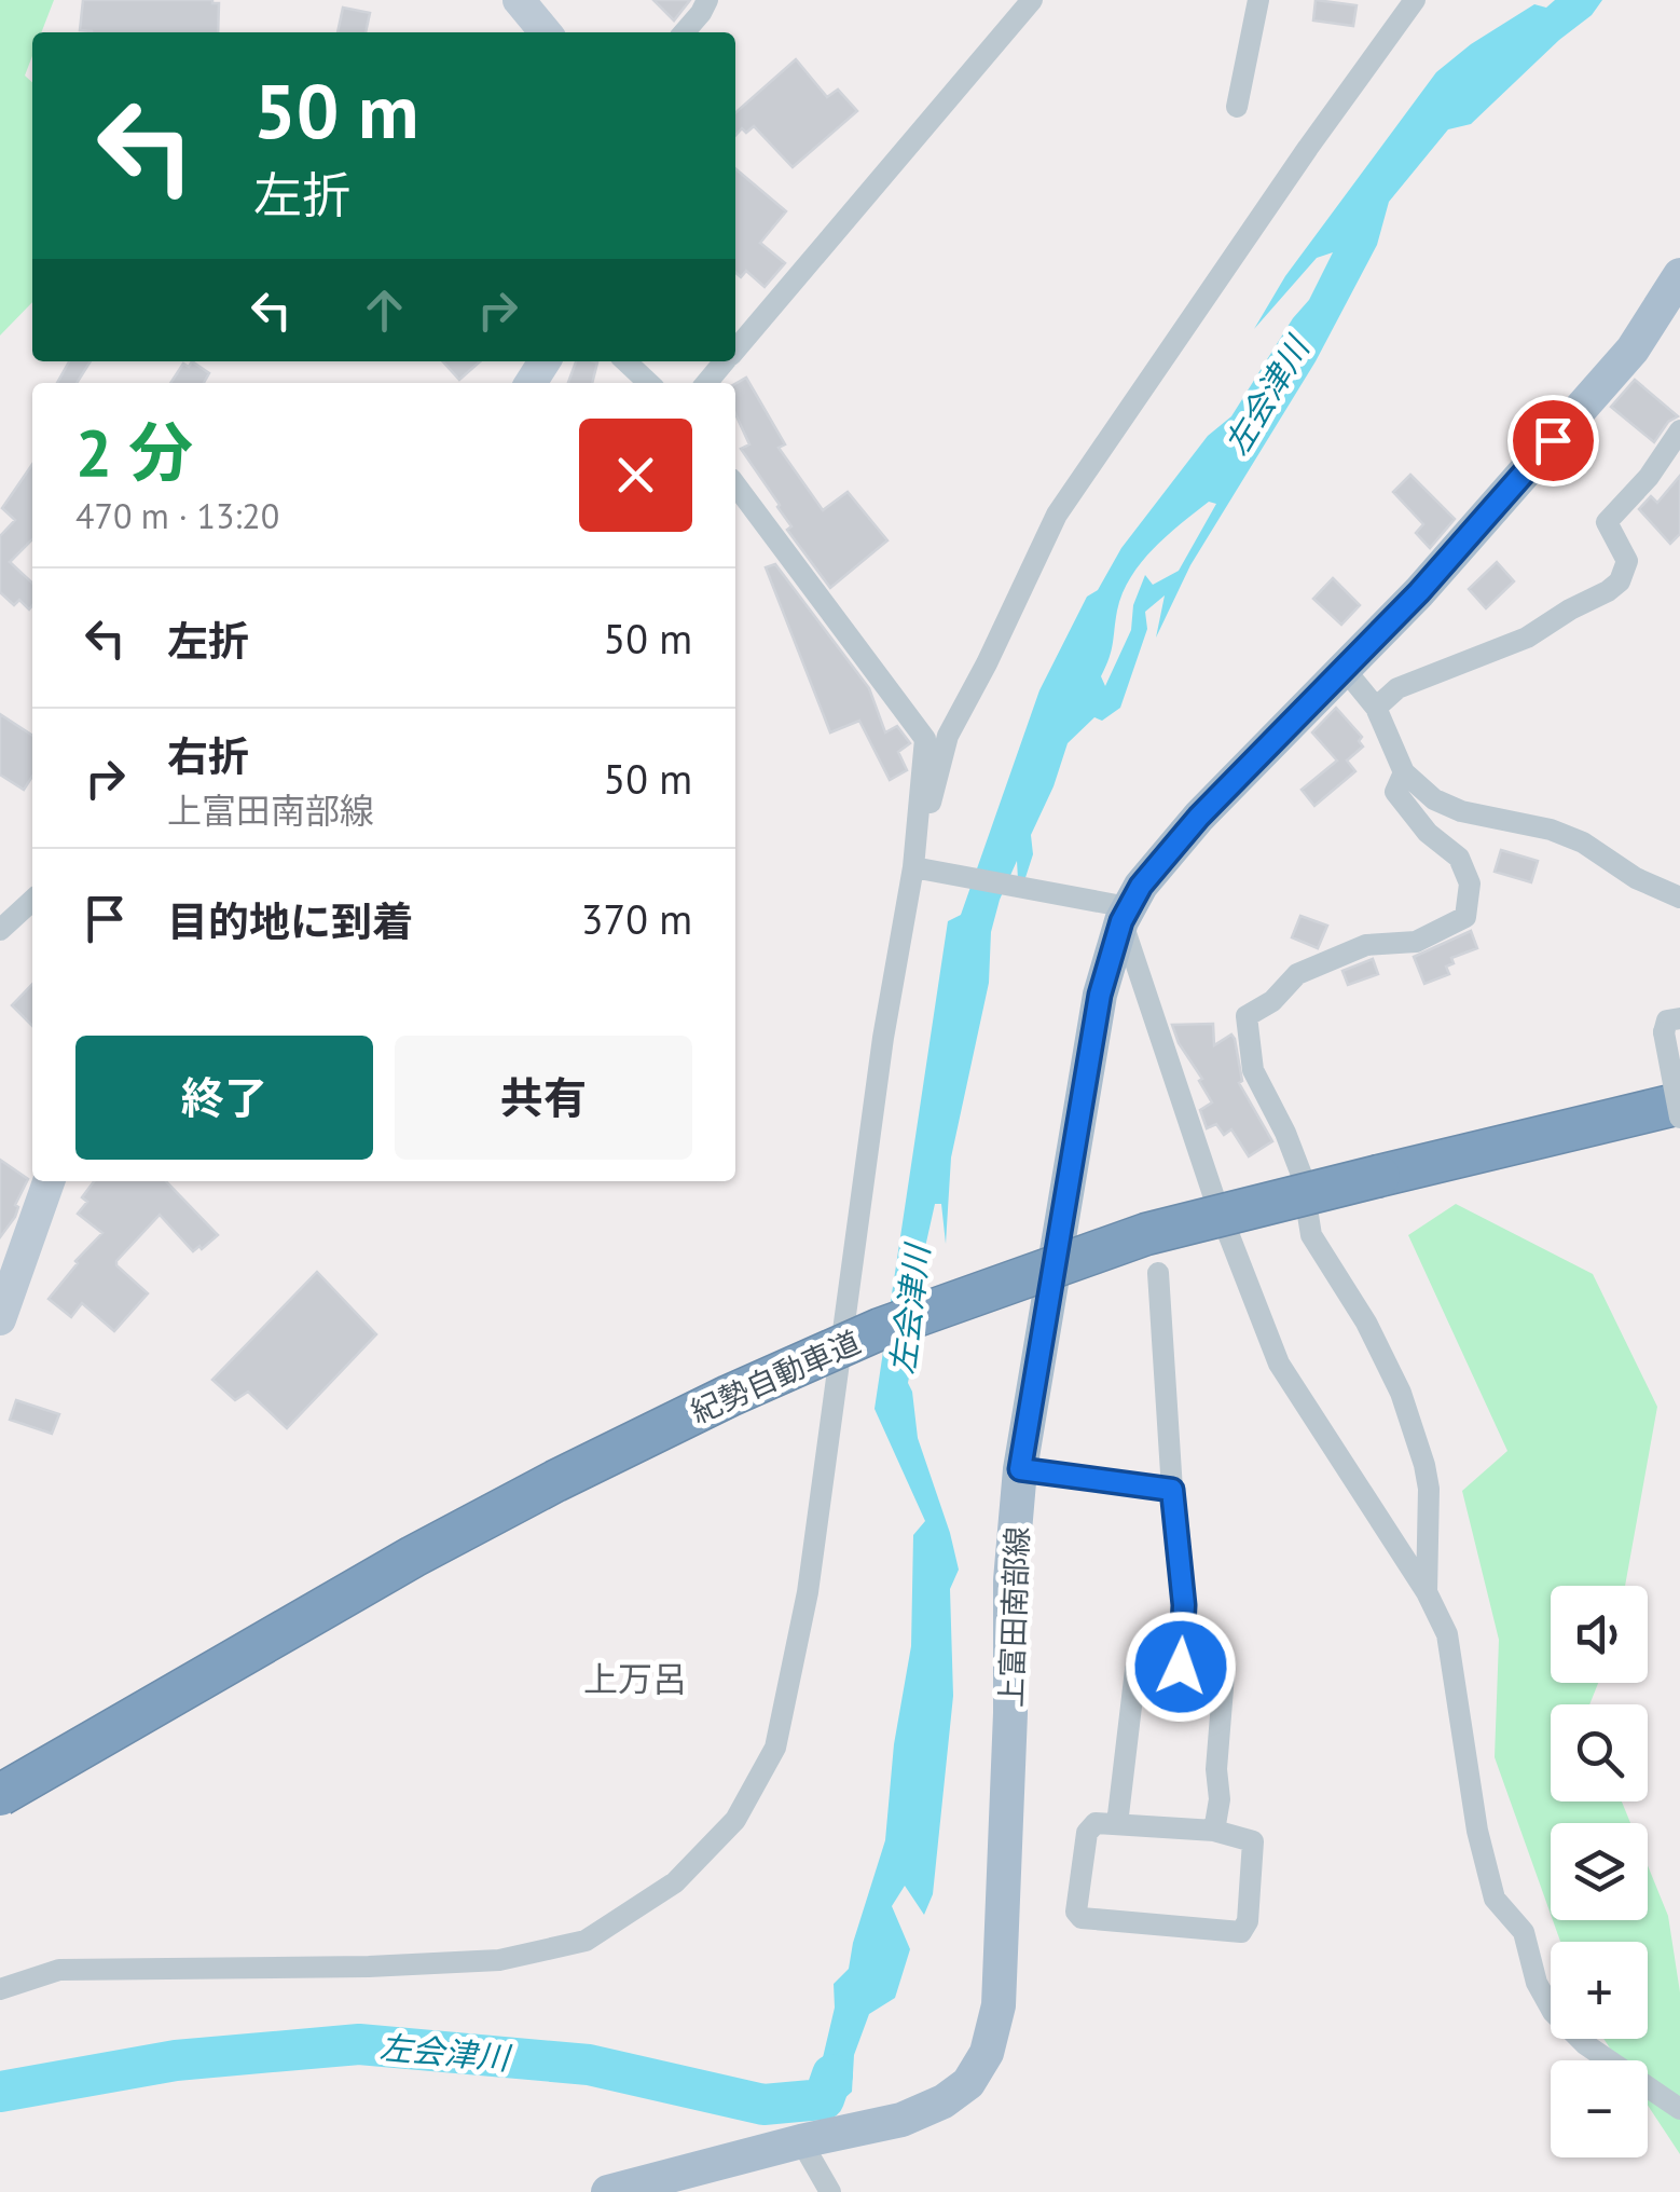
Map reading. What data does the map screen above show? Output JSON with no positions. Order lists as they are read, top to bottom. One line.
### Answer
{"streets":{"highway":["紀勢自動車道"],"main road":["上富田南部線"]},"districts":["上万呂"],"water":["左会津川"],"page":{"turn":["50 m","左折"],"heading":["2 分","470 m · 13:20"],"list":[{"name":"左折","value":"50 m"},{"name":"右折","note":"上富田南部線","value":"50 m"},{"name":"目的地に到着","value":"370 m"}],"buttons":["終了","共有"],"map_buttons":["+","−"]}}
